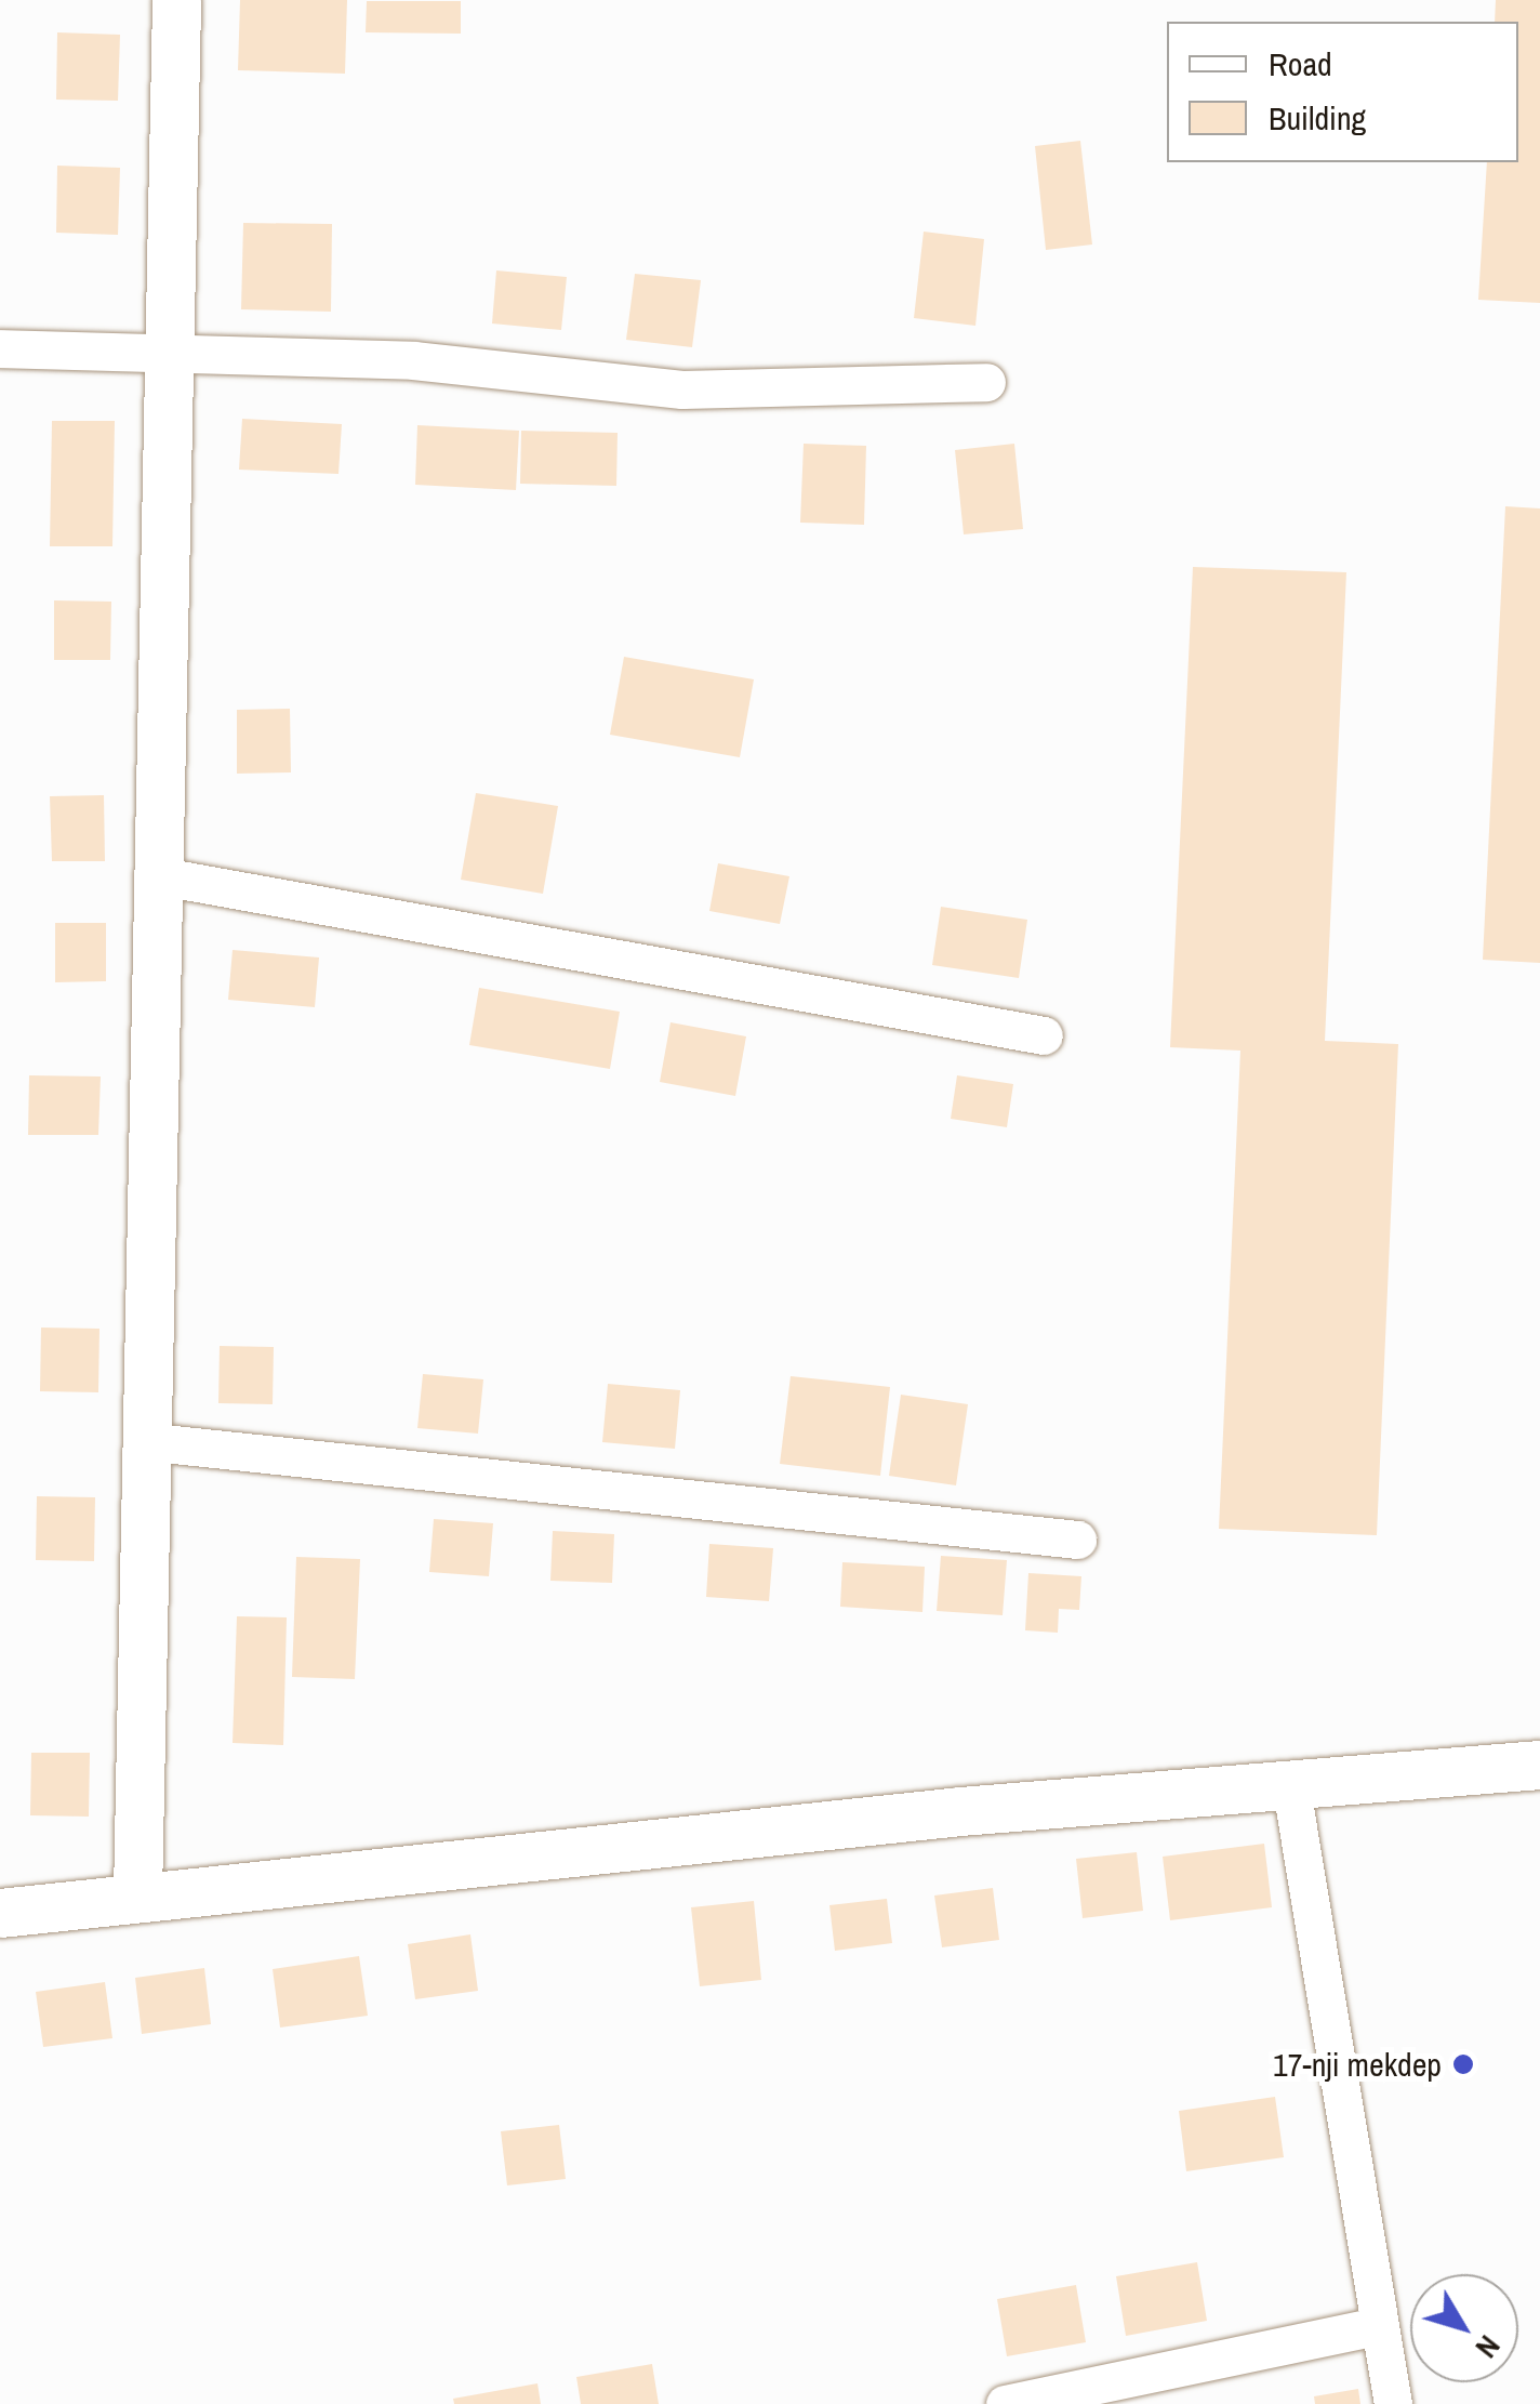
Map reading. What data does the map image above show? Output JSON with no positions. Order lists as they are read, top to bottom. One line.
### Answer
{"places":["17-nji mekdep"],"legend":["Road","Building"],"north":"bottom right"}
